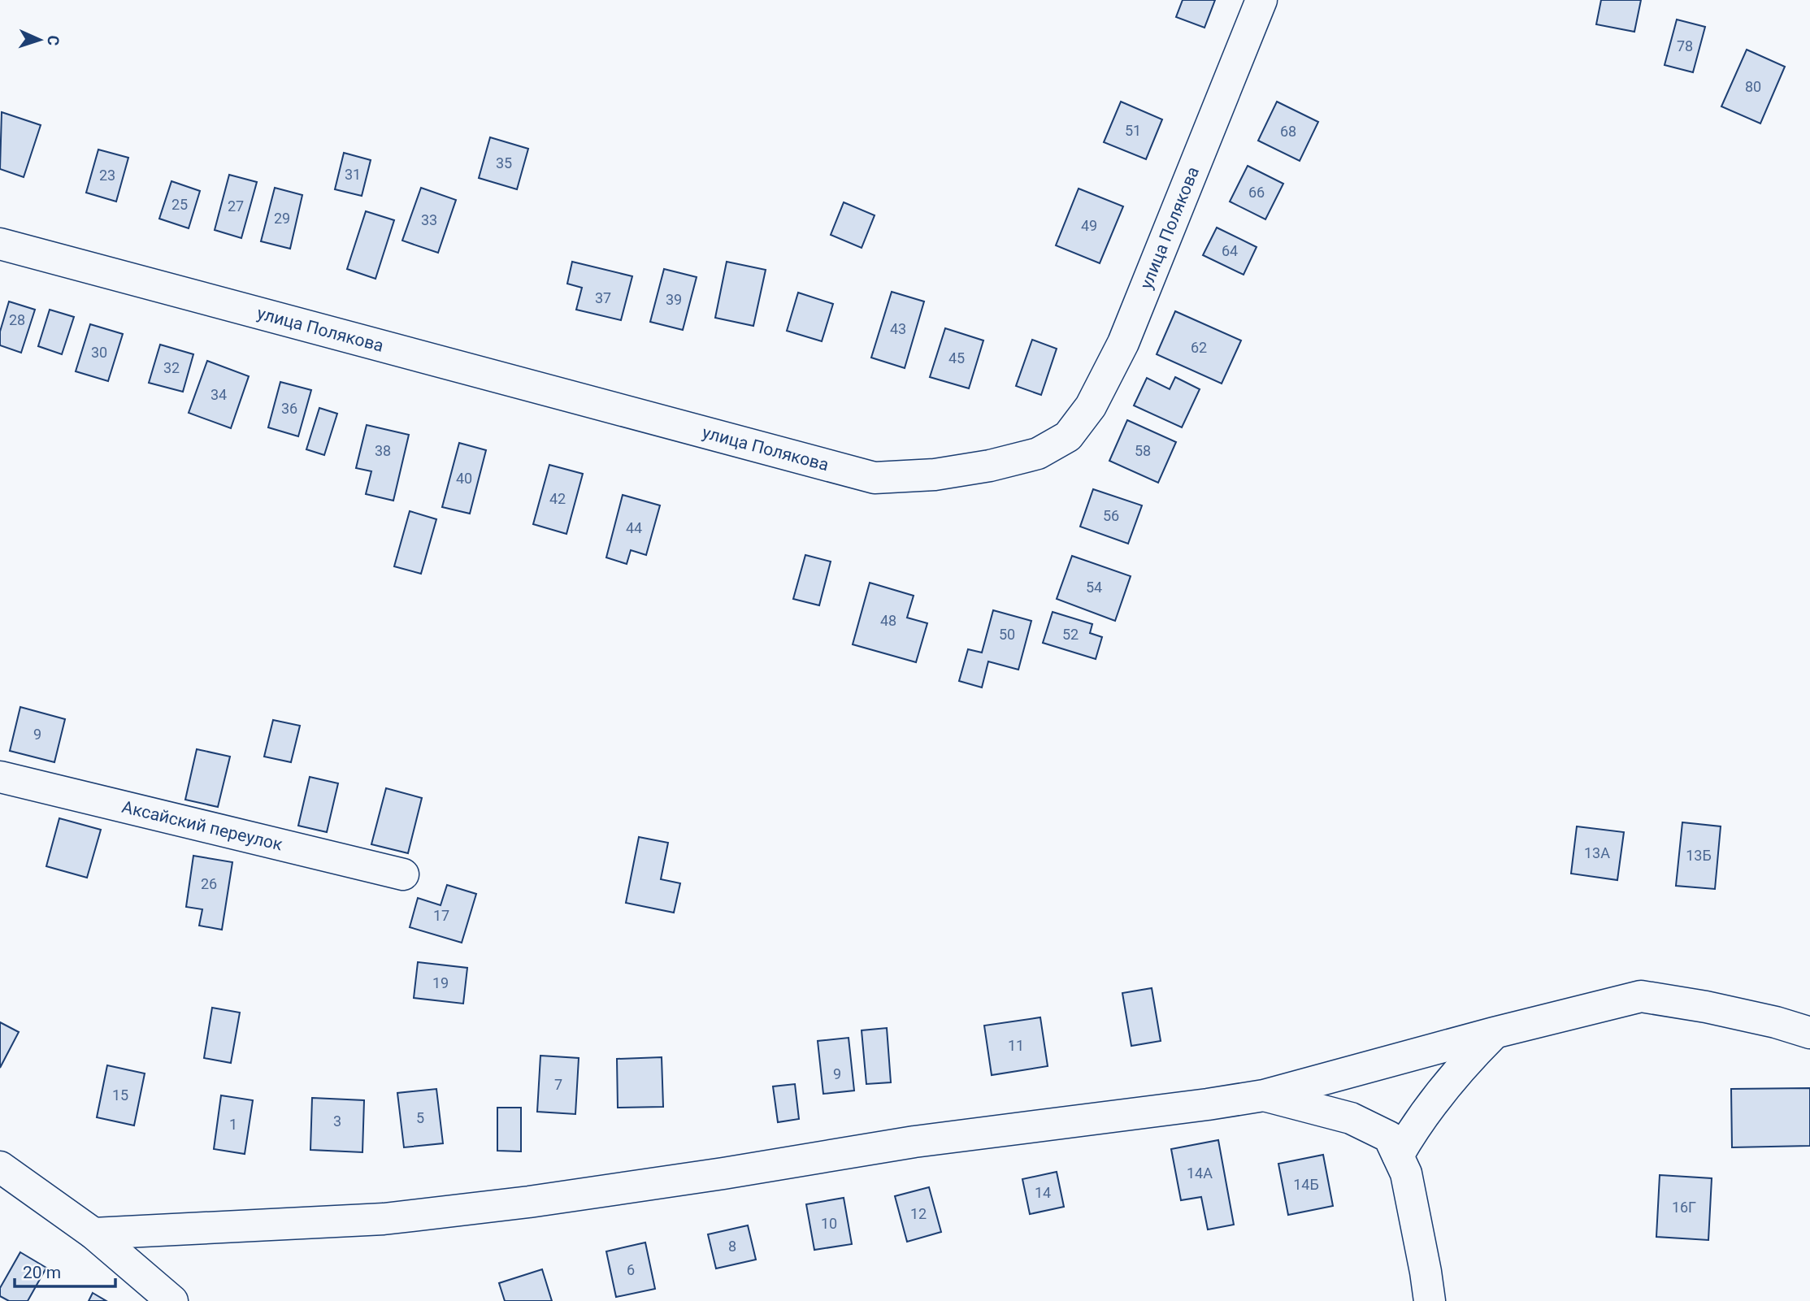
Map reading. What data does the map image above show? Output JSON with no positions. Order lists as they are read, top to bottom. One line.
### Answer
{"streets":{"street":["улица Полякова","Аксайский переулок"]},"house_numbers":["78","80","51","68","35","31","23","66","25","27","29","33","49","64","37","39","28","43","62","30","45","32","34","36","38","58","40","42","56","44","54","48","50","52","9","13А","13Б","26","17","19","11","9","7","15","5","3","1","14А","14Б","14","16Г","12","10","8","6"],"scale_bar":"20 m","north":"right"}
